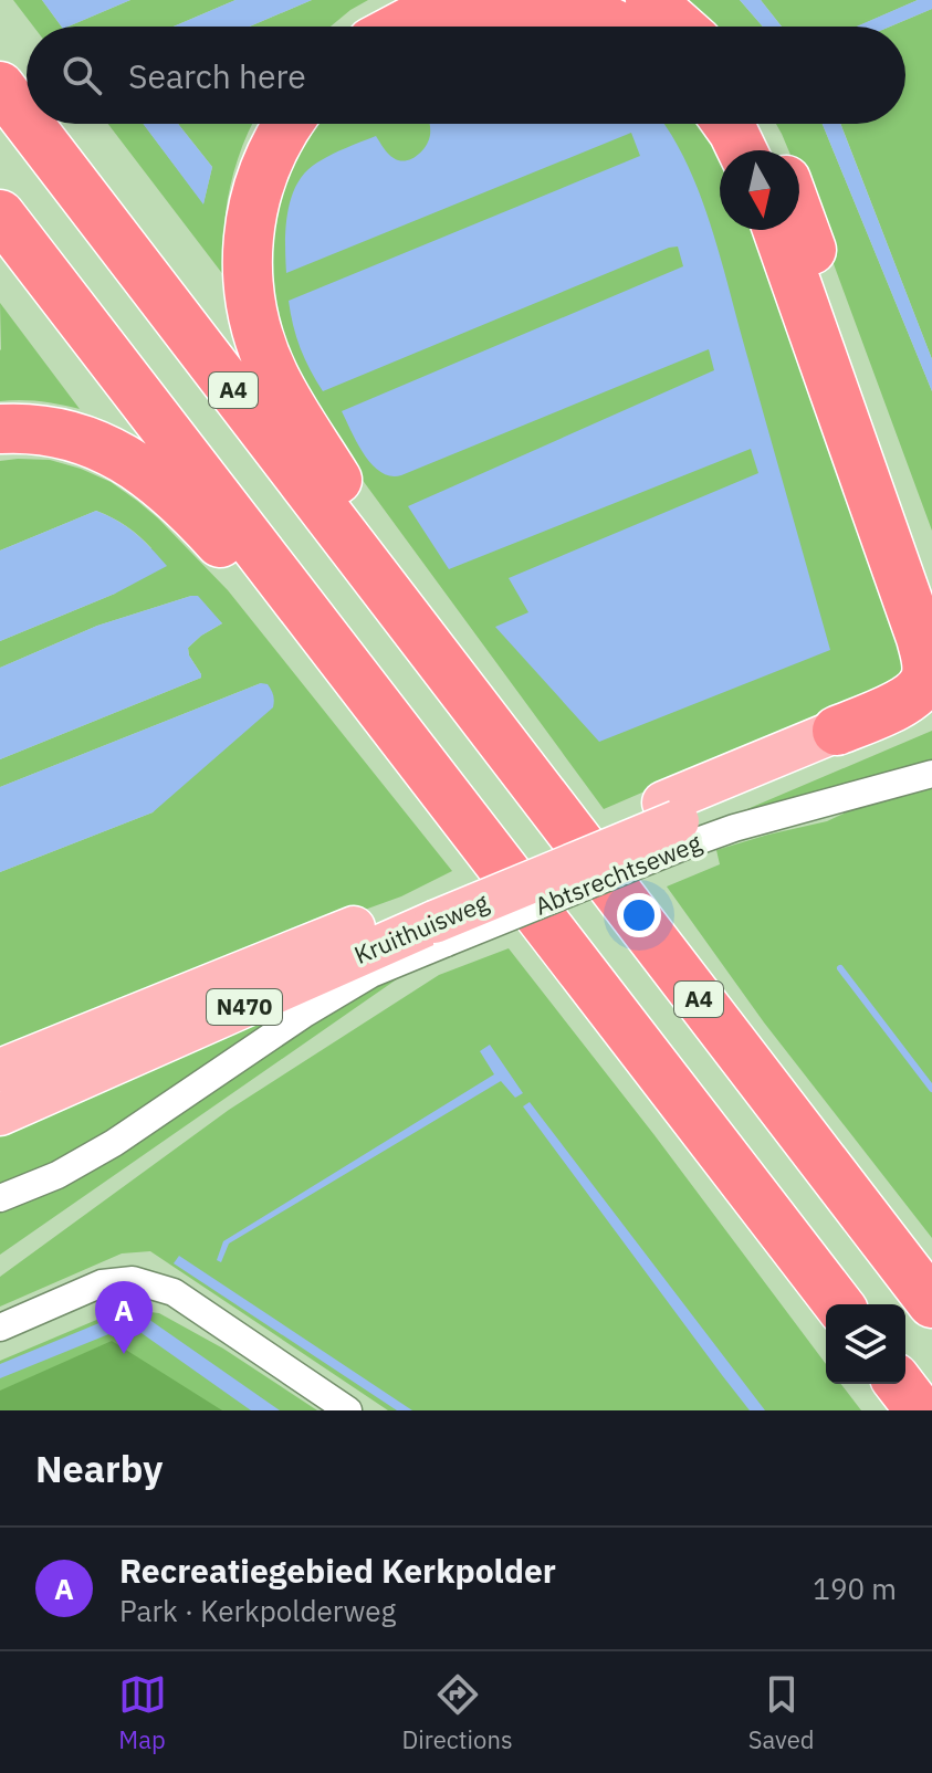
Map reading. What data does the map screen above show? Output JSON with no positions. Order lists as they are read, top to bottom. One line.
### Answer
{"streets":{"highway":["A4"],"main road":["Kruithuisweg","N470"],"street":["Abtsrechtseweg"]},"crossings":[["Abtsrechtseweg","Kruithuisweg"]],"north":"bottom","page":{"search":"Search here","pins":"A","heading":"Nearby","list":[{"mark":"A","name":"Recreatiegebied Kerkpolder","note":"Park · Kerkpolderweg","value":"190 m"}],"nav":["Map","Directions","Saved"]}}
